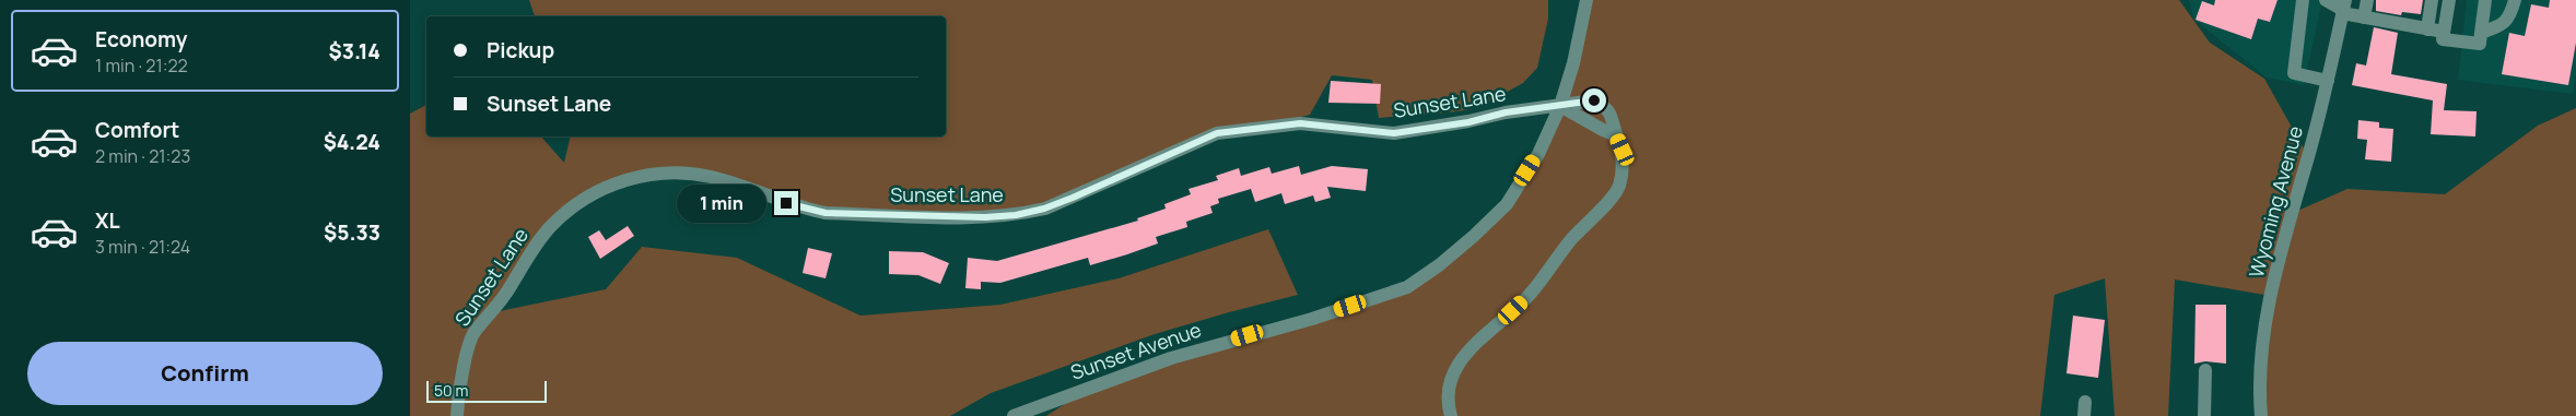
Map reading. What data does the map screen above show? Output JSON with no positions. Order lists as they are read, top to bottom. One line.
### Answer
{"streets":{"street":["Sunset Lane","Wyoming Avenue","Sunset Avenue"]},"crossings":[["Sunset Lane","Sunset Avenue"]],"scale_bar":"50 m","page":{"list":[{"name":"Economy","note":"1 min · 21:22","value":"$3.14"},{"name":"Comfort","note":"2 min · 21:23","value":"$4.24"},{"name":"XL","note":"3 min · 21:24","value":"$5.33"}],"banner":["Pickup","Sunset Lane"],"bubble":"1 min","buttons":"Confirm","scale":"50 m"}}
